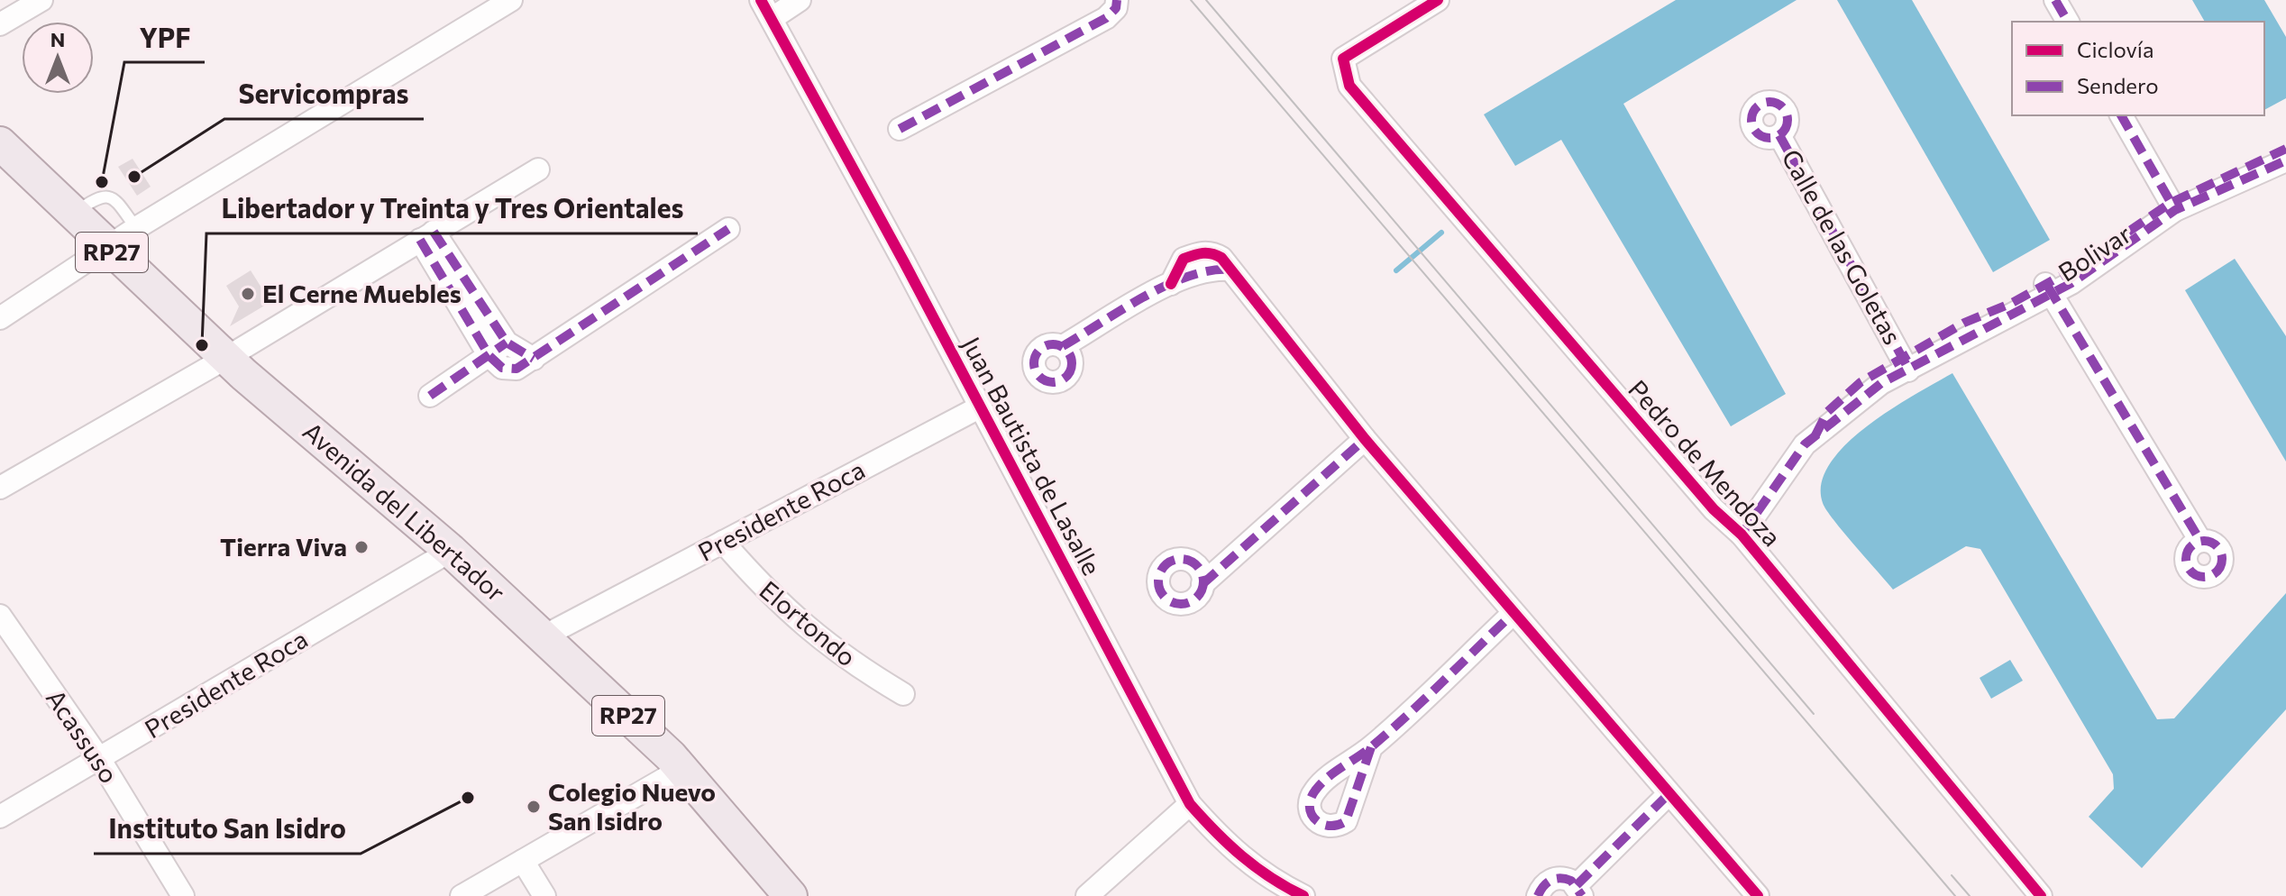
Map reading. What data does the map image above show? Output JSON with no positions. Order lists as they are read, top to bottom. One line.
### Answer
{"streets":{"main road":["RP27","Avenida del Libertador"],"street":["Calle de las Goletas","Bolivar","Juan Bautista de Lasalle","Pedro de Mendoza","Presidente Roca","Elortondo","Acassuso"]},"crossings":[["Calle de las Goletas","Bolivar"],["Bolivar","Pedro de Mendoza"],["Juan Bautista de Lasalle","Presidente Roca"],["Presidente Roca","Avenida del Libertador"],["Presidente Roca","Elortondo"],["Presidente Roca","Acassuso"]],"places":["Servicompras","YPF","El Cerne Muebles","Libertador y Treinta y Tres Orientales","Tierra Viva","Instituto San Isidro","Colegio Nuevo San Isidro"],"legend":["Ciclovía","Sendero"],"north":"top"}
